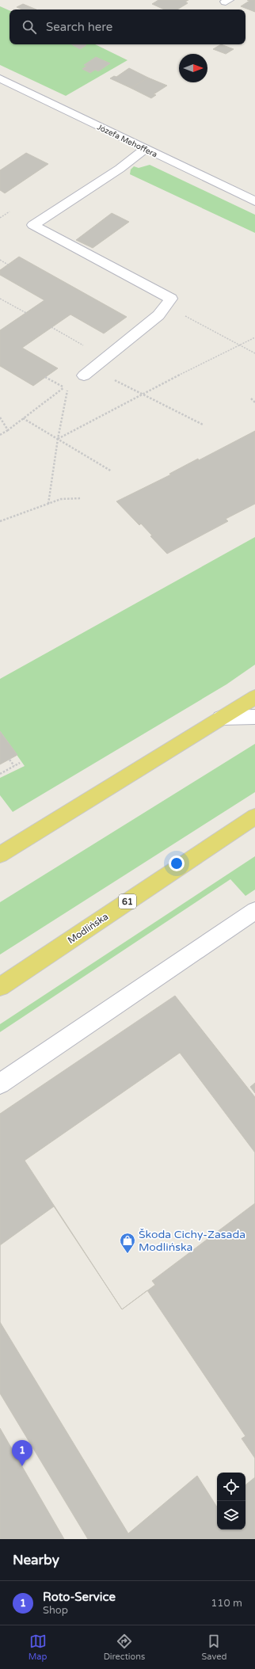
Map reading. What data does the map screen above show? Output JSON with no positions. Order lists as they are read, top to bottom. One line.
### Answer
{"streets":{"main road":["61","Modlińska"],"street":["Józefa Mehoffera"]},"places":{"shop":["Škoda Cichy-Zasada Modlińska"]},"north":"right","page":{"search":"Search here","pins":"1","heading":"Nearby","list":[{"mark":"1","name":"Roto-Service","note":"Shop","value":"110 m"}],"nav":["Map","Directions","Saved"]}}
